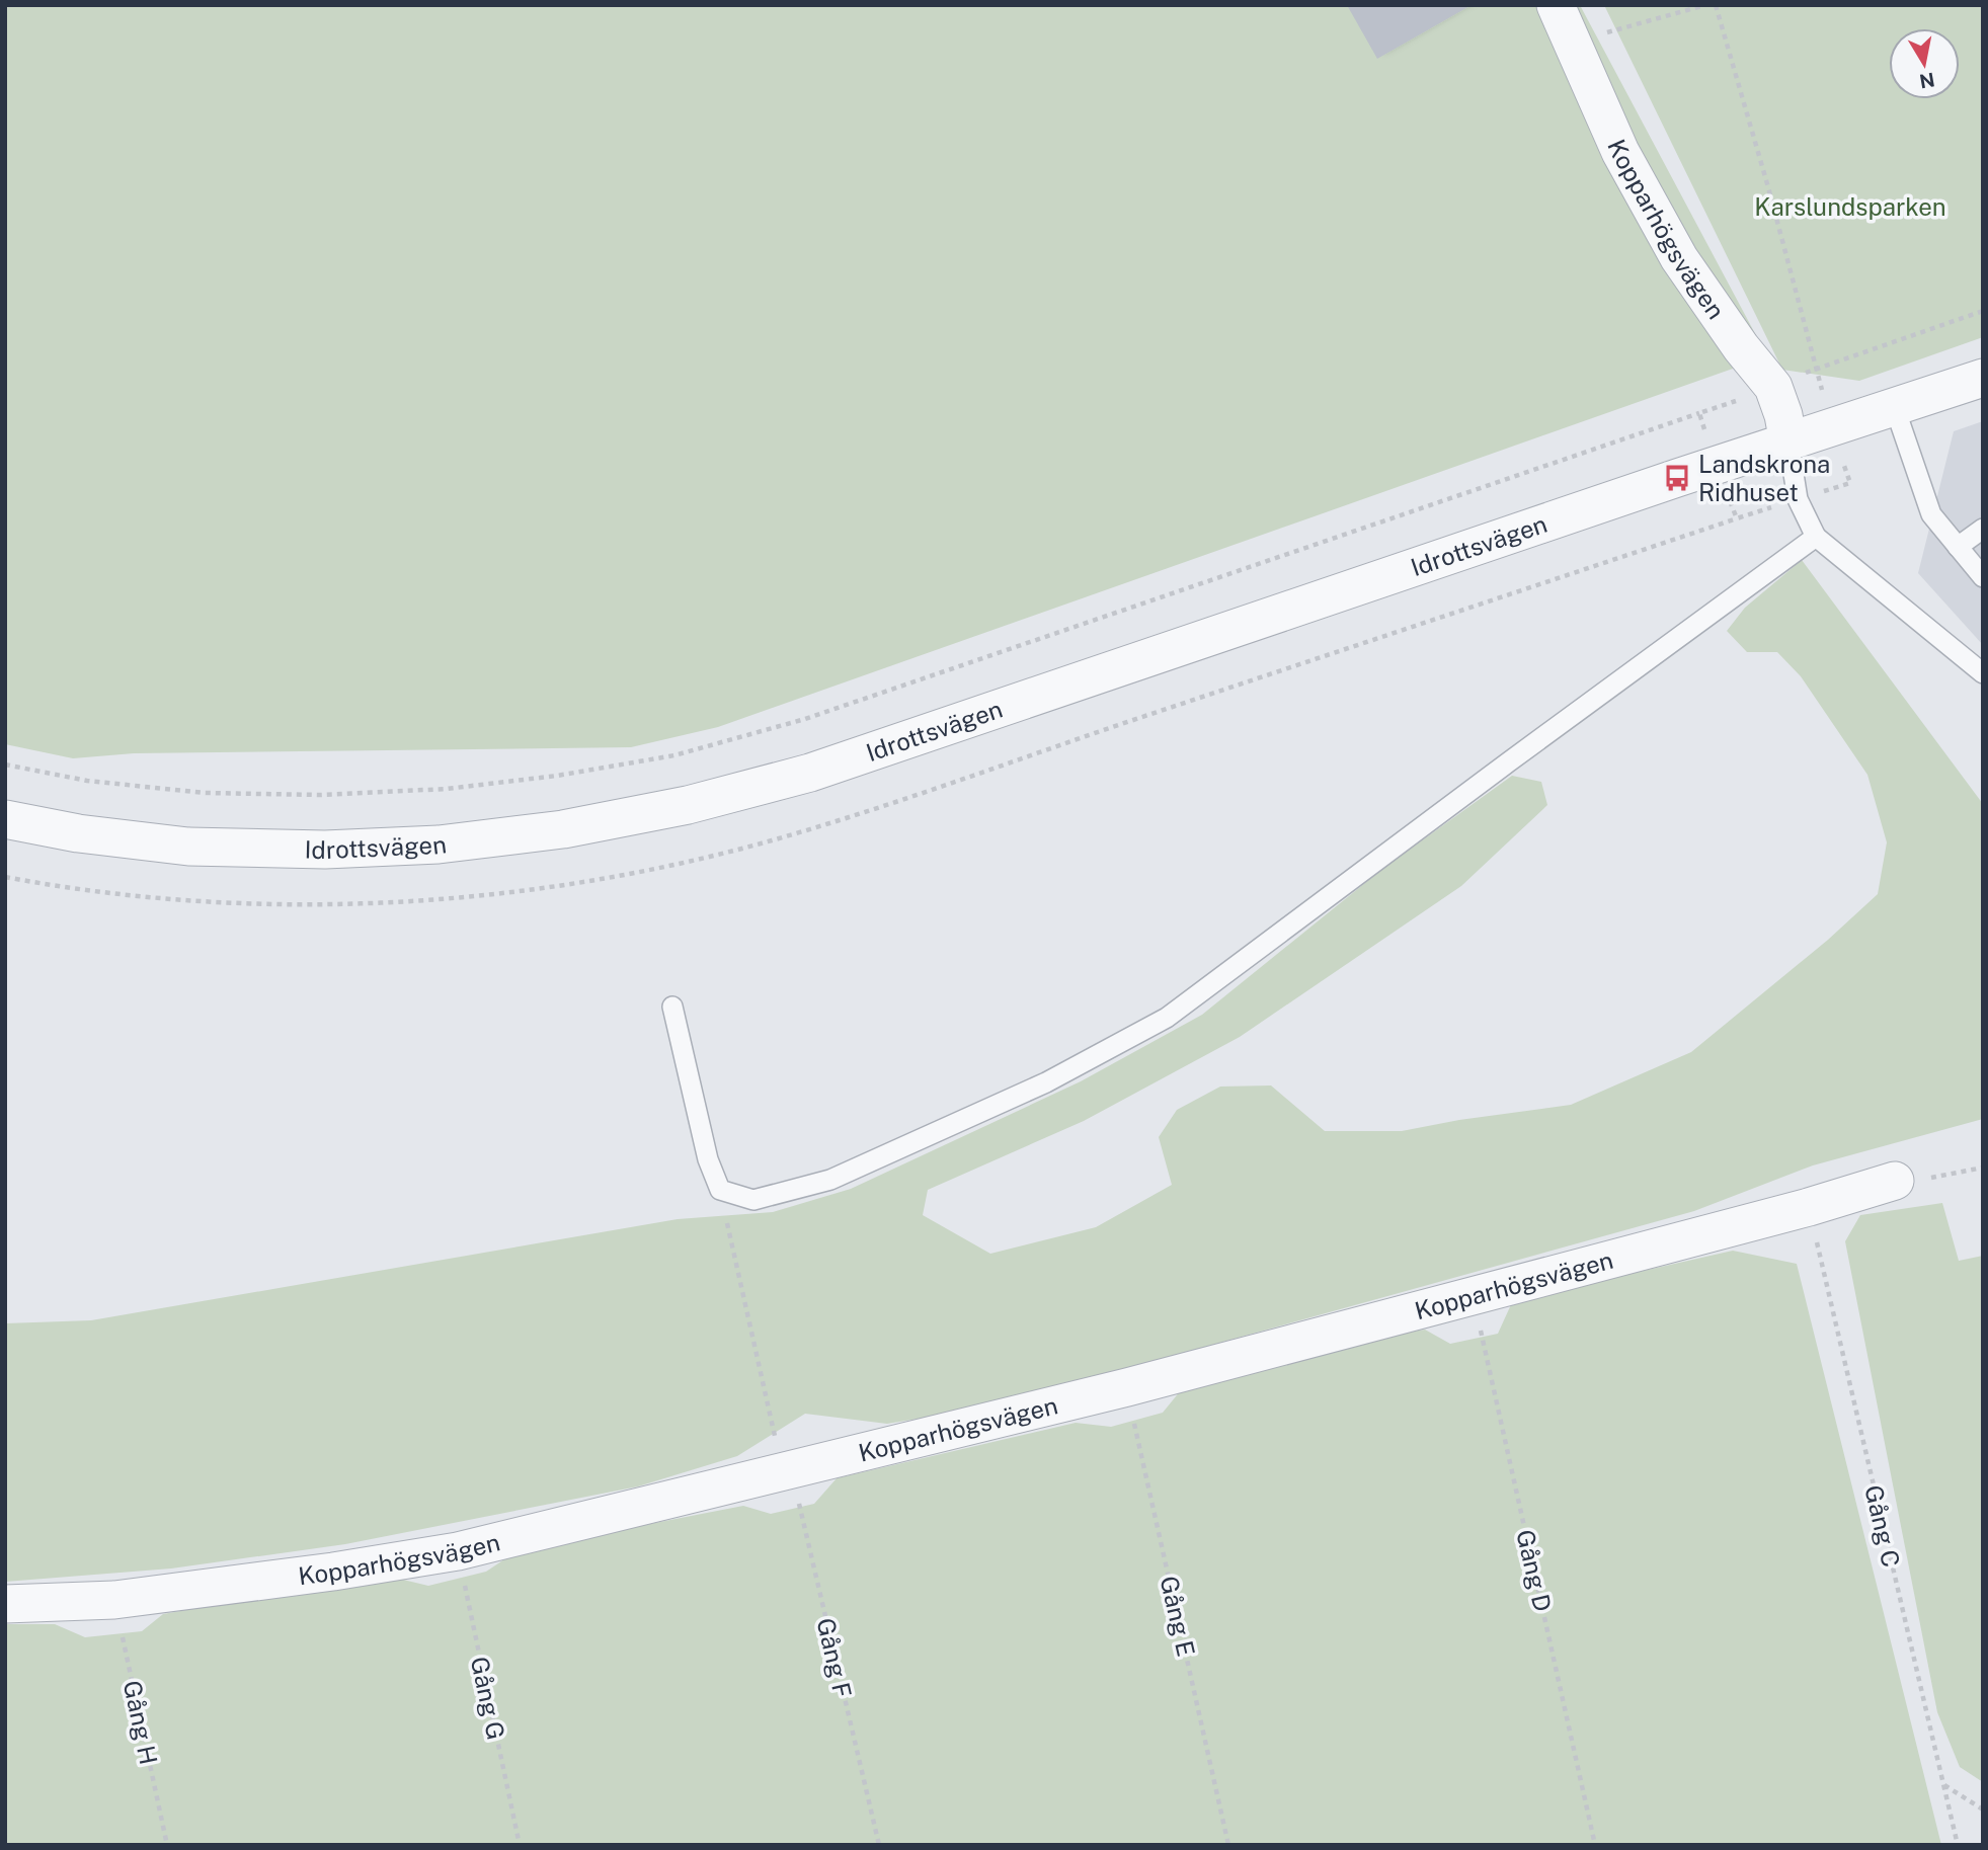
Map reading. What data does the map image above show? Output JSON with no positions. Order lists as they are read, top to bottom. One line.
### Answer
{"streets":{"street":["Kopparhögsvägen","Idrottsvägen"],"path":["Gång C","Gång D","Gång E","Gång F","Gång G","Gång H"]},"crossings":[["Kopparhögsvägen","Idrottsvägen"],["Kopparhögsvägen","Gång C"],["Kopparhögsvägen","Gång D"],["Kopparhögsvägen","Gång E"],["Kopparhögsvägen","Gång F"],["Kopparhögsvägen","Gång G"],["Kopparhögsvägen","Gång H"]],"parks":["Karslundsparken"],"places":{"bus stop":["Landskrona Ridhuset"]},"north":"bottom"}
